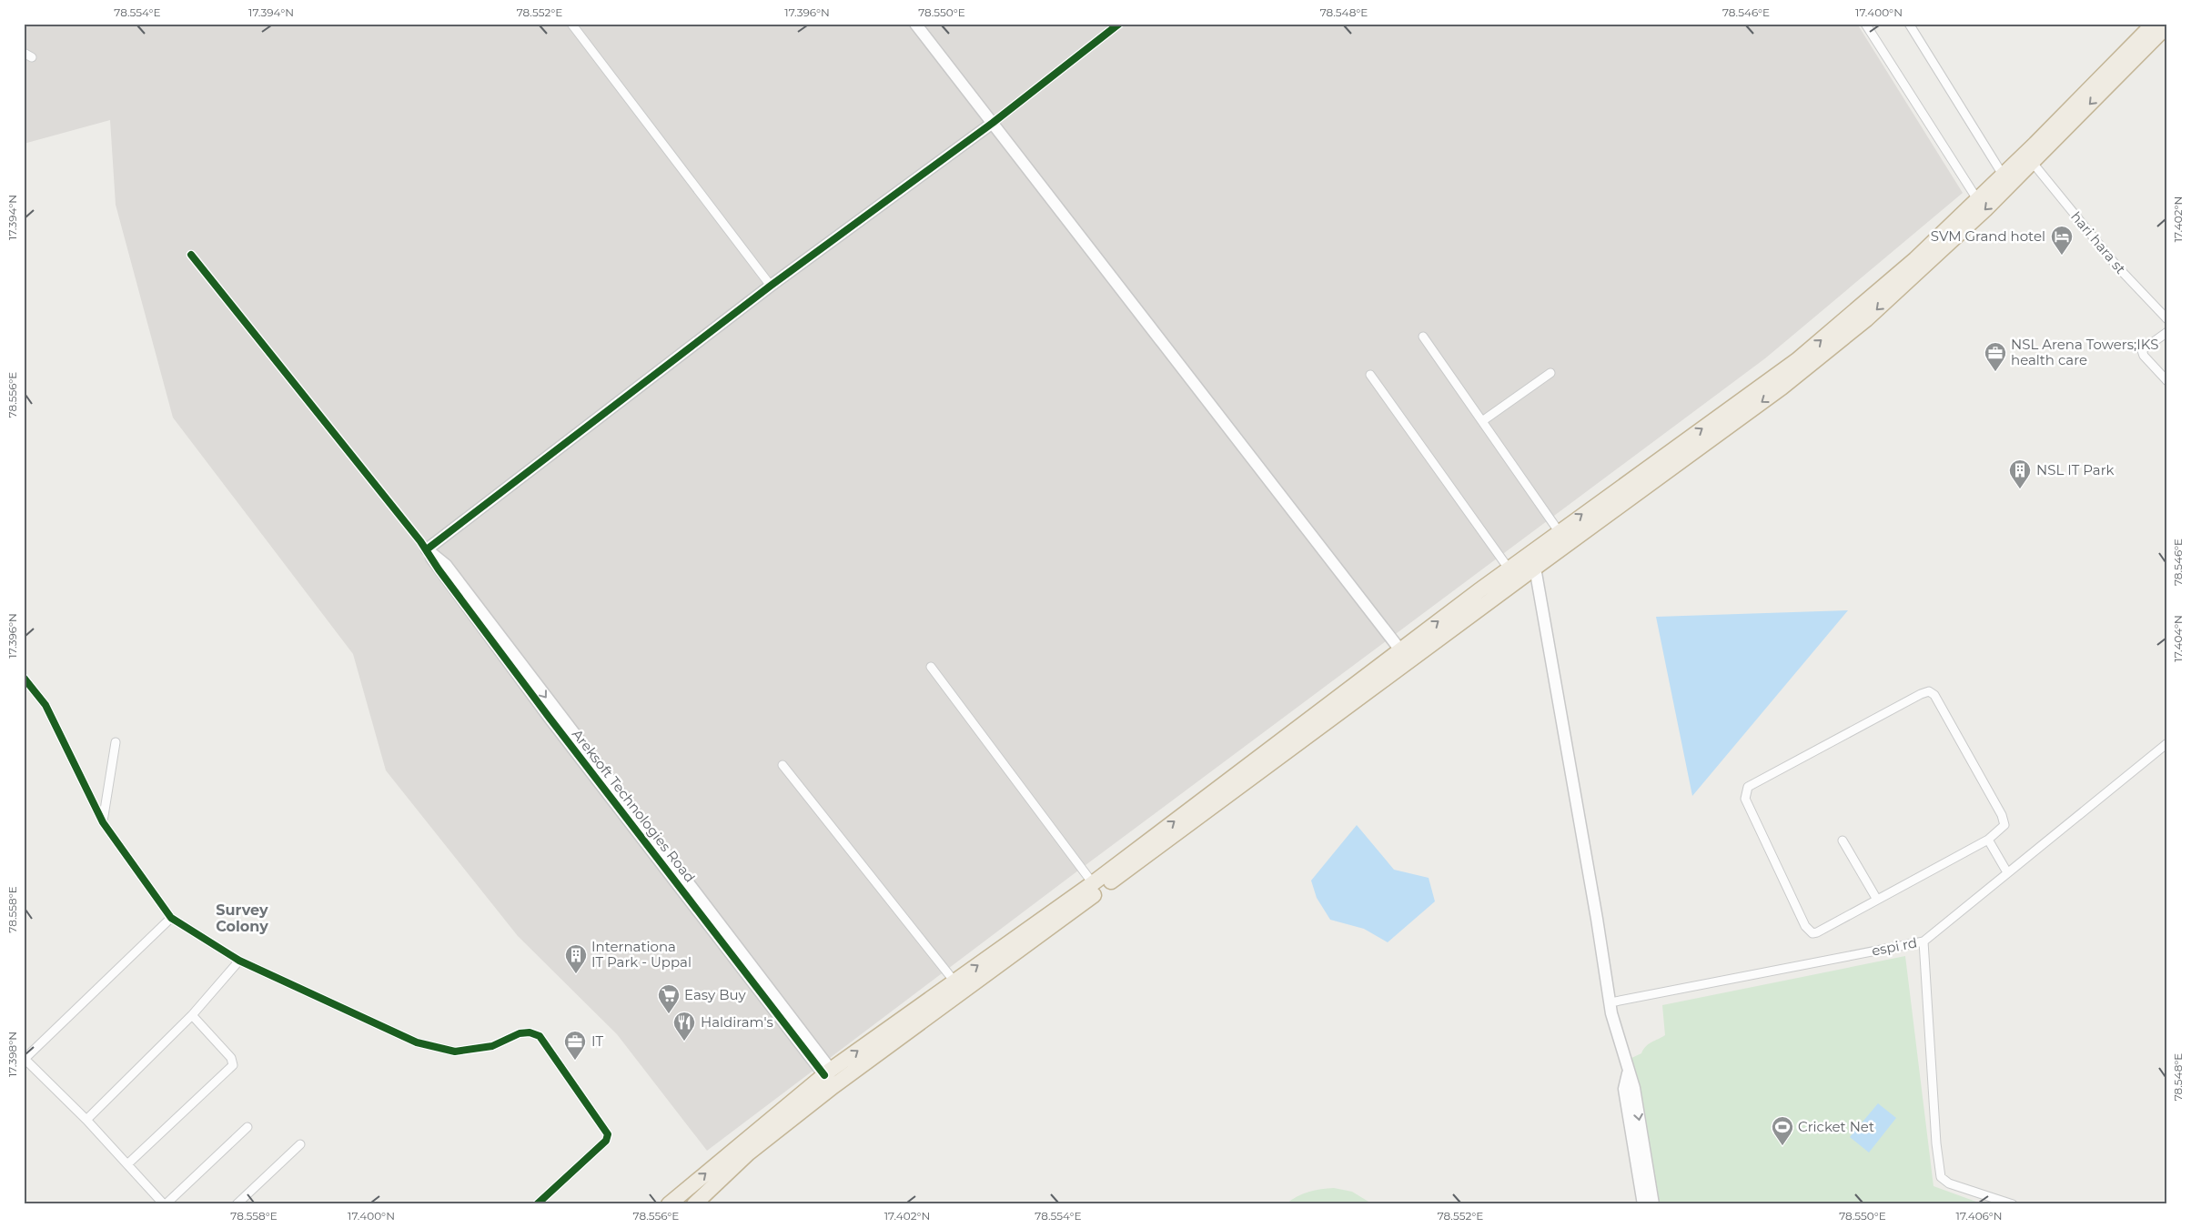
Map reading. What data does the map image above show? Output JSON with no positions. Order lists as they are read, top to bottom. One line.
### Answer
{"streets":{"street":["hari hara st","Areksoft Technologies Road","espi rd"]},"districts":["Survey Colony"],"places":{"hotel":["SVM Grand hotel"],"office":["NSL Arena Towers;IKS health care","IT"],"building":["NSL IT Park","Internationa IT Park - Uppal"],"supermarket":["Easy Buy"],"restaurant":["Haldiram's"],"sports":["Cricket Net"]},"coordinates":["78.554°E","17.394°N","78.552°E","17.396°N","78.550°E","78.548°E","78.546°E","17.400°N","17.402°N","78.556°E","17.404°N","78.558°E","17.398°N","17.406°N"]}
